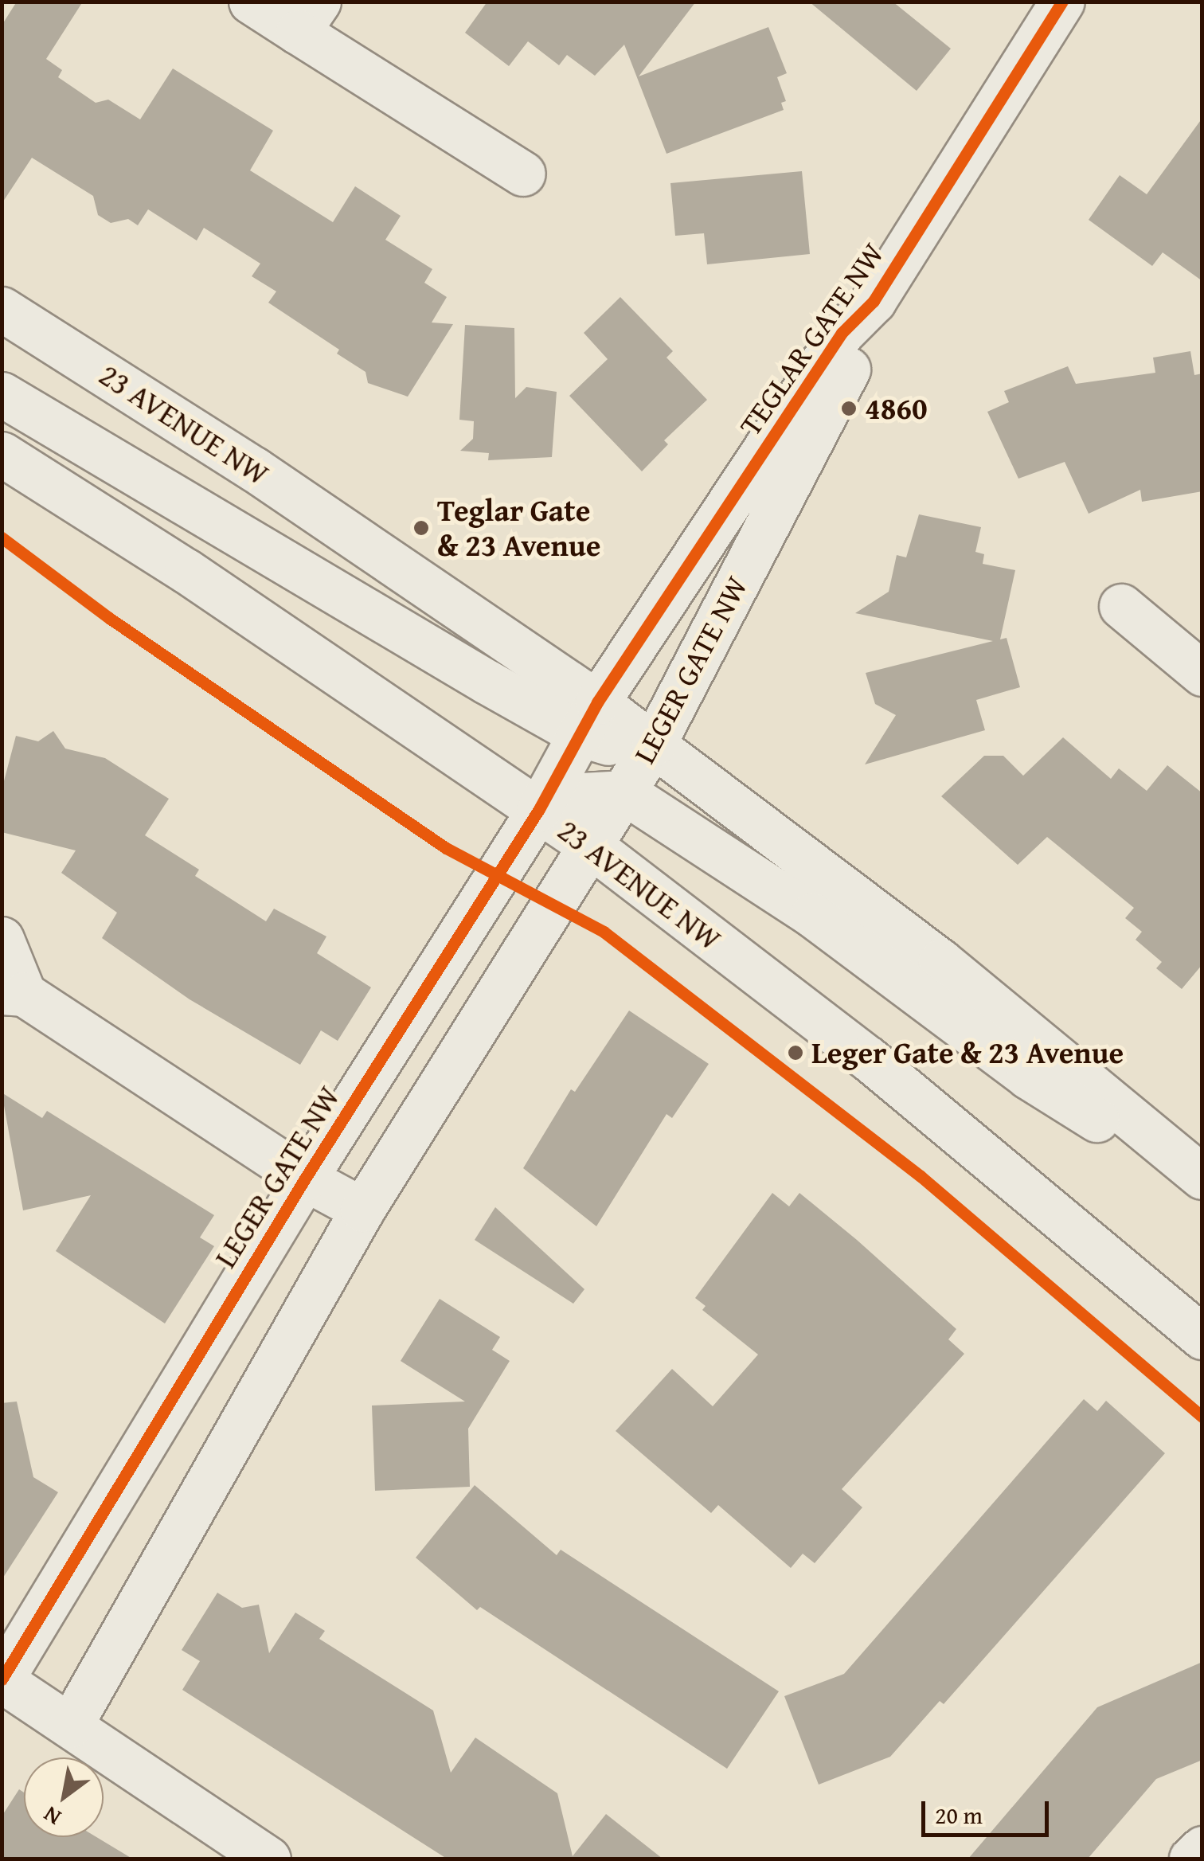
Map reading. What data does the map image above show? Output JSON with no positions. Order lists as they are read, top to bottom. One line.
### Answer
{"streets":{"street":["TEGLAR GATE NW","23 AVENUE NW","LEGER GATE NW"]},"crossings":[["TEGLAR GATE NW","23 AVENUE NW"],["TEGLAR GATE NW","LEGER GATE NW"],["23 AVENUE NW","LEGER GATE NW"]],"places":["4860","Teglar Gate & 23 Avenue","Leger Gate & 23 Avenue"],"scale_bar":"20 m","north":"bottom left"}
